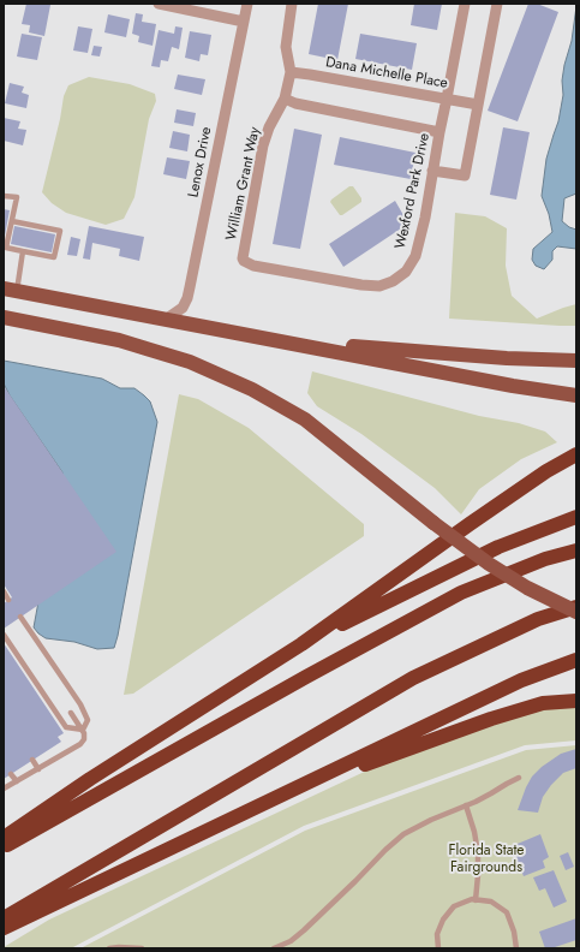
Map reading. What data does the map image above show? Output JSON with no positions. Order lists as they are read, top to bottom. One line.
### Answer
{"streets":{"street":["Dana Michelle Place","Lenox Drive","William Grant Way","Wexford Park Drive"]},"crossings":[["Dana Michelle Place","William Grant Way"],["Dana Michelle Place","Wexford Park Drive"],["William Grant Way","Wexford Park Drive"]],"parks":["Florida State Fairgrounds"]}
